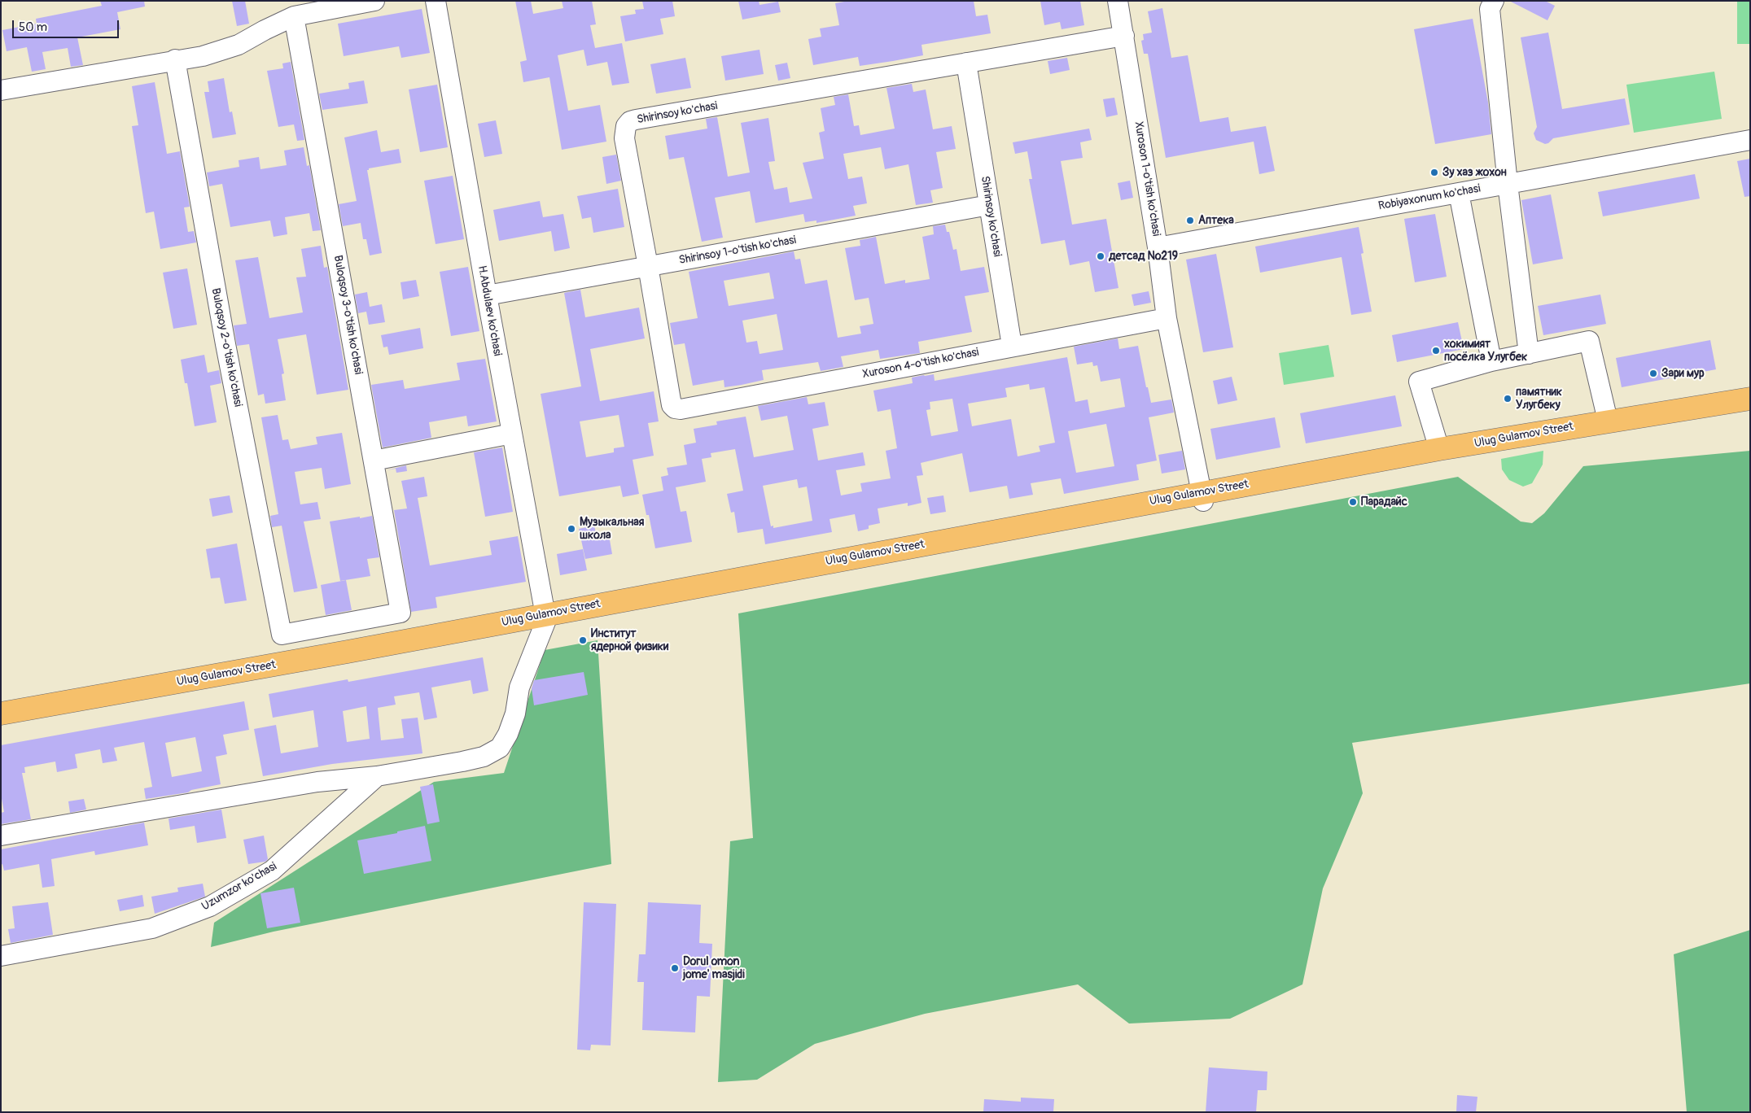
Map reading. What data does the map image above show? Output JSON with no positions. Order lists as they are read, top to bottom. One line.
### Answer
{"streets":{"main road":["Ulug Gulamov Street"],"street":["Shirinsoy ko'chasi","Хuroson 1-o'tish ko'chasi","Robiyaxonum ko'chasi","Shirinsoy 1-o'tish ko'chasi","H.Abdulaev ko'chasi","Buloqsoy 3-o'tish ko'chasi","Buloqsoy 2-o'tish ko'chasi","Xuroson 4-o'tish ko'chasi","Uzumzor ko'chasi"]},"crossings":[["Shirinsoy ko'chasi","Хuroson 1-o'tish ko'chasi"],["Shirinsoy ko'chasi","Shirinsoy 1-o'tish ko'chasi"],["Shirinsoy ko'chasi","Xuroson 4-o'tish ko'chasi"],["Хuroson 1-o'tish ko'chasi","Robiyaxonum ko'chasi"],["Хuroson 1-o'tish ko'chasi","Xuroson 4-o'tish ko'chasi"],["Хuroson 1-o'tish ko'chasi","Ulug Gulamov Street"],["Shirinsoy 1-o'tish ko'chasi","H.Abdulaev ko'chasi"],["H.Abdulaev ko'chasi","Ulug Gulamov Street"],["Buloqsoy 3-o'tish ko'chasi","Buloqsoy 2-o'tish ko'chasi"]],"places":["Зу хаз жохон","Аптека","детсад №219","хокимият посёлка Улугбек","Зари мур","памятник Улугбеку","Парадайс","Музыкальная школа","Институт ядерной физики","Dorul omon jome' masjidi"],"scale_bar":"50 m"}
